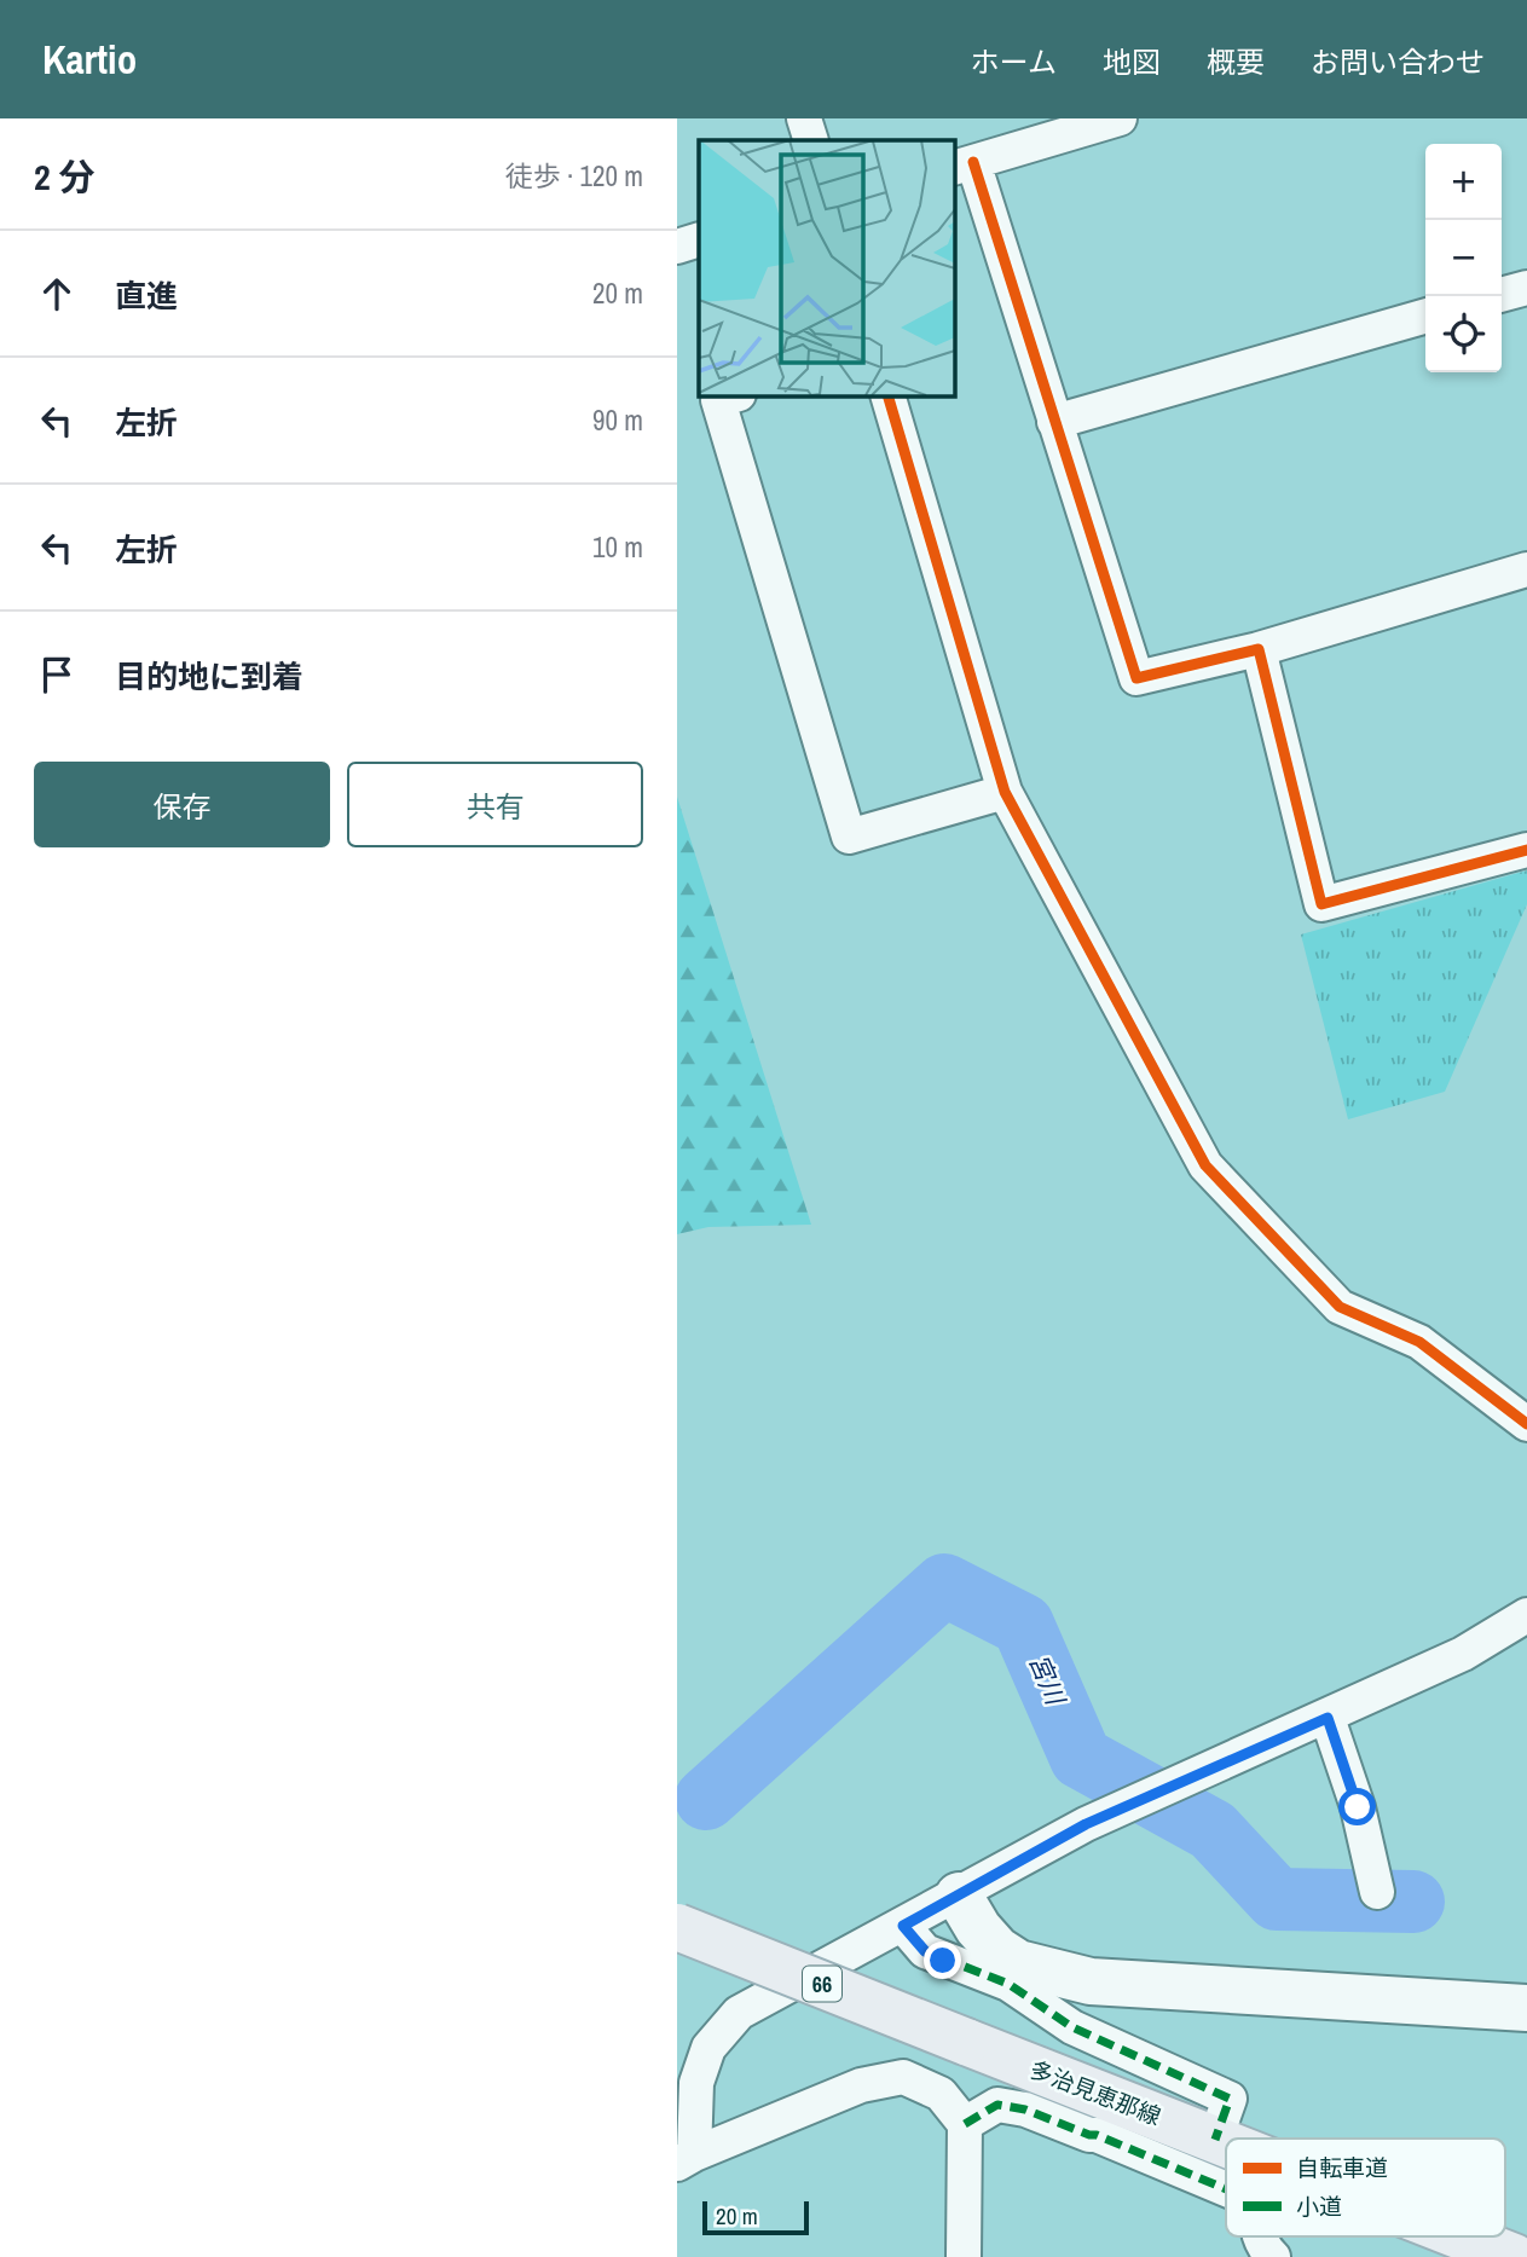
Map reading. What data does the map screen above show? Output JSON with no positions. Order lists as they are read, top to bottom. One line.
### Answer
{"streets":{"main road":["66","多治見恵那線"]},"water":["宮川"],"legend":["自転車道","小道"],"scale_bar":"20 m","page":{"header":"Kartio","nav":["ホーム","地図","概要","お問い合わせ"],"heading":["2 分","徒歩 · 120 m"],"map_buttons":["+","−"],"list":[["直進","20 m"],["左折","90 m"],["左折","10 m"],"目的地に到着"],"buttons":["保存","共有"],"scale":"20 m"}}
